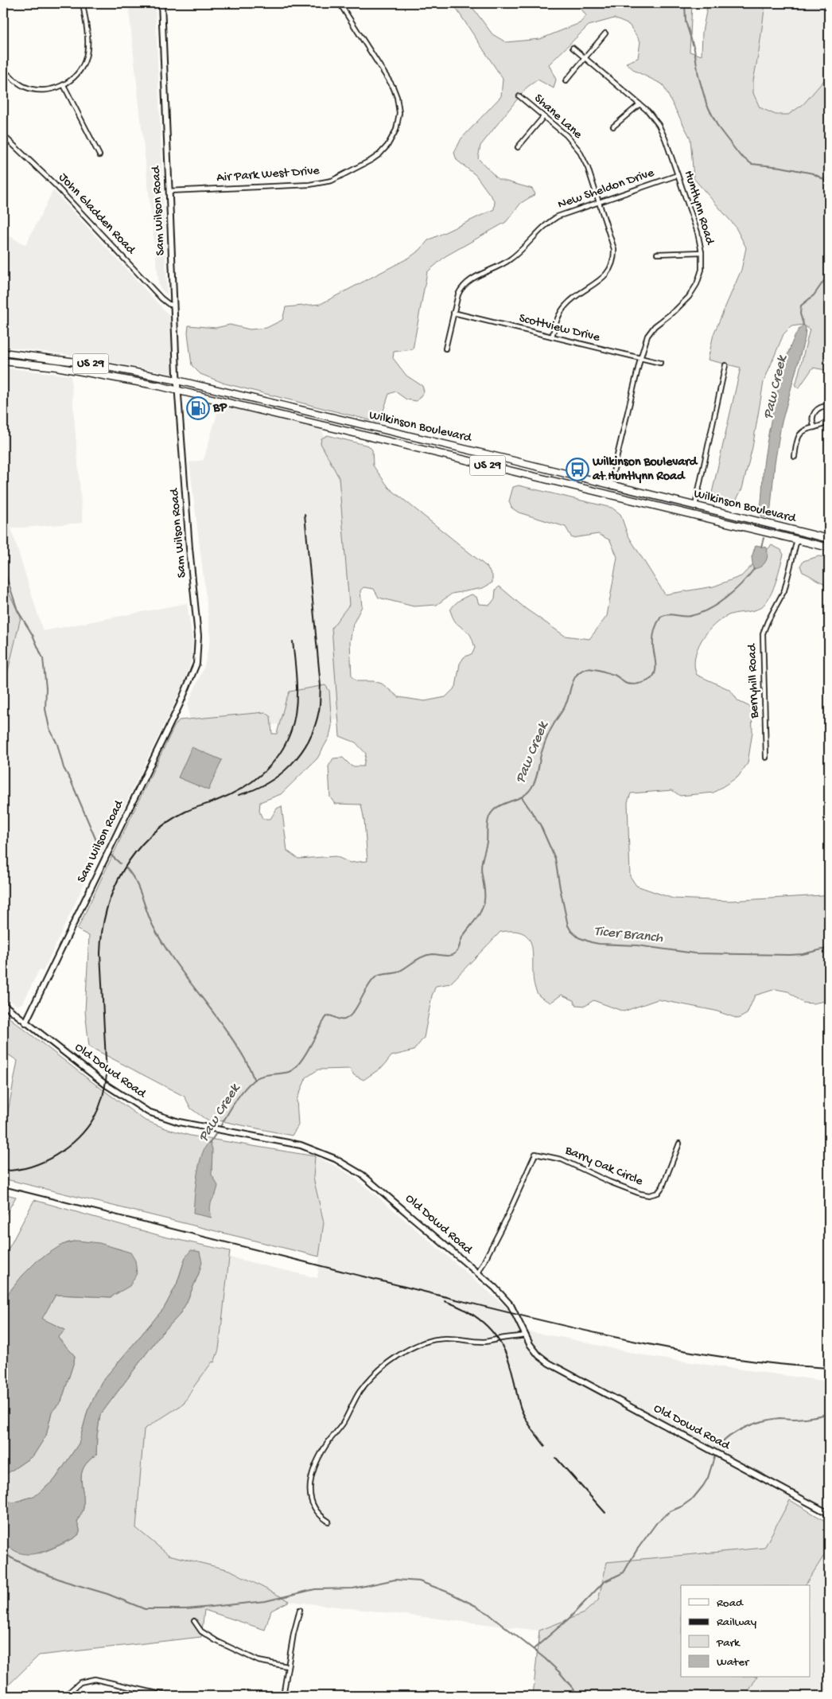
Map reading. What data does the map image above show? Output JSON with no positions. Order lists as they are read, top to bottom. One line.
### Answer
{"streets":{"main road":["US 29","Wilkinson Boulevard"],"street":["Shane Lane","Air Park West Drive","New Sheldon Drive","Huntlynn Road","Sam Wilson Road","John Gladden Road","Scottview Drive","Berryhill Road","Old Dowd Road","Barry Oak Circle"]},"crossings":[["Shane Lane","New Sheldon Drive"],["Shane Lane","Scottview Drive"],["Air Park West Drive","Sam Wilson Road"],["New Sheldon Drive","Huntlynn Road"],["New Sheldon Drive","Scottview Drive"],["Huntlynn Road","Scottview Drive"],["Huntlynn Road","Wilkinson Boulevard"],["Sam Wilson Road","John Gladden Road"],["Sam Wilson Road","Wilkinson Boulevard"],["Sam Wilson Road","Old Dowd Road"],["Wilkinson Boulevard","Berryhill Road"],["Old Dowd Road","Barry Oak Circle"]],"water":["Paw Creek","Ticer Branch"],"places":{"fuel station":["BP"],"bus stop":["Wilkinson Boulevard at Huntlynn Road"]},"legend":["Road","Railway","Park","Water"]}
